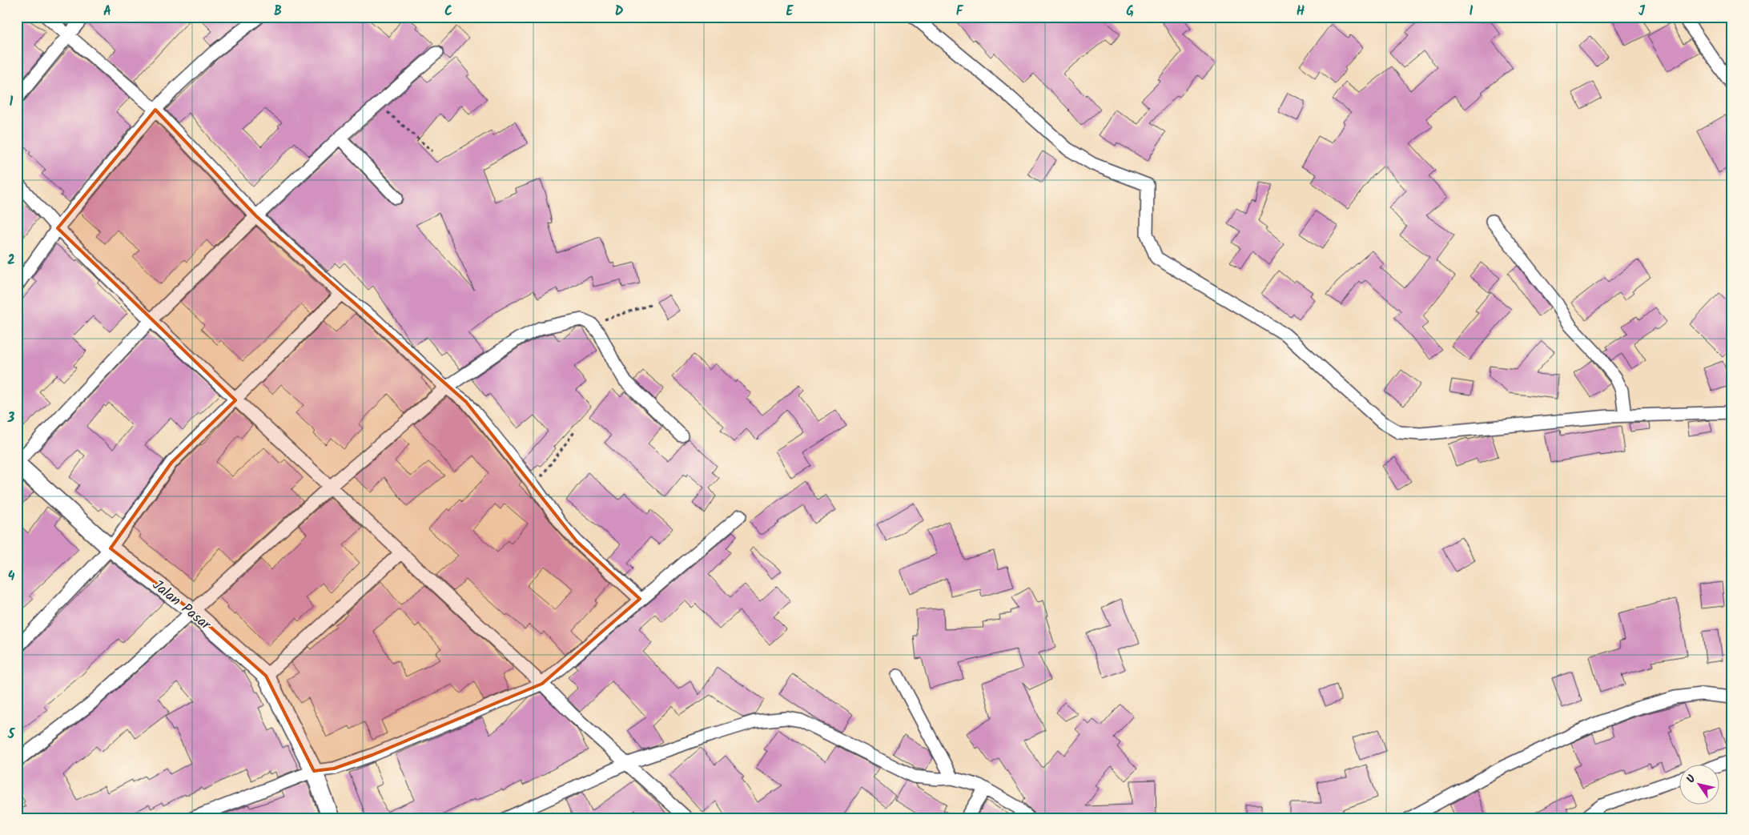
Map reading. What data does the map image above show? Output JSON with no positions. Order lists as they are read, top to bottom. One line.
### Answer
{"streets":{"street":["Jalan Pasar"]},"north":"top left","grid":{"columns":["A","B","C","D","E","F","G","H","I","J"],"rows":["1","2","3","4","5"]}}
